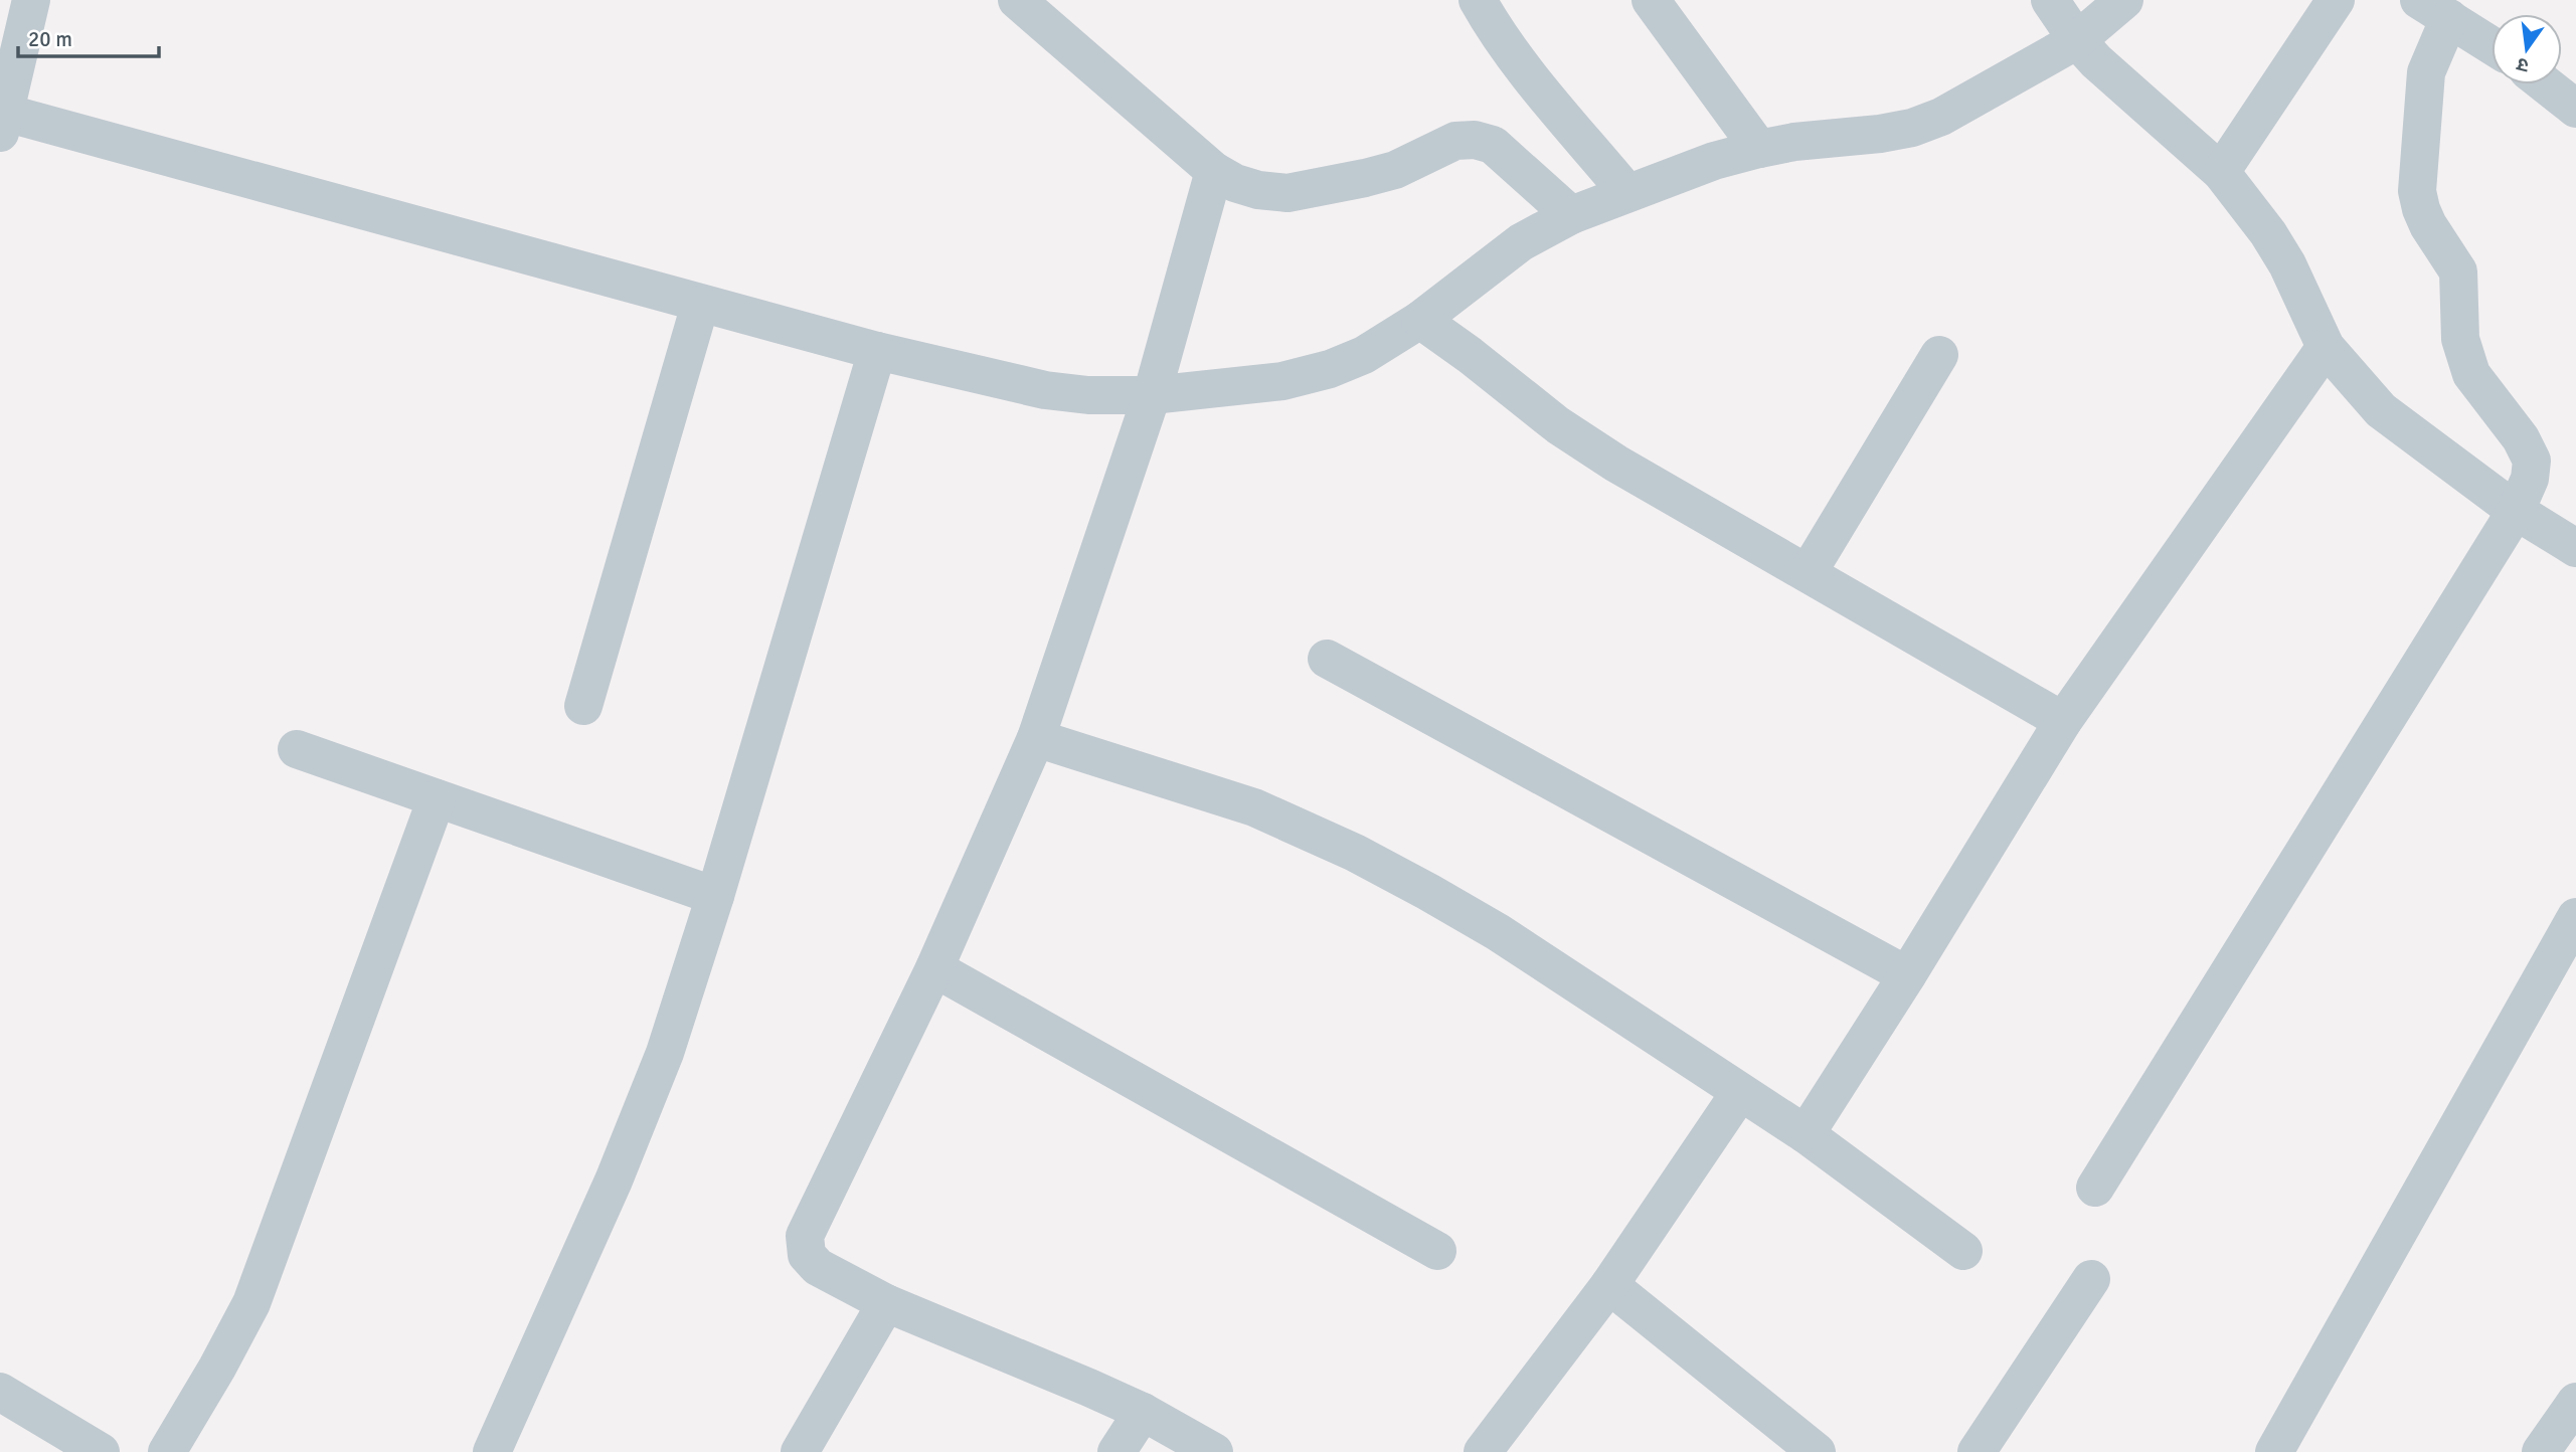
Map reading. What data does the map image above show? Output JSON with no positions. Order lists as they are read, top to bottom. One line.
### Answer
{"scale_bar":"20 m","north":"bottom"}
